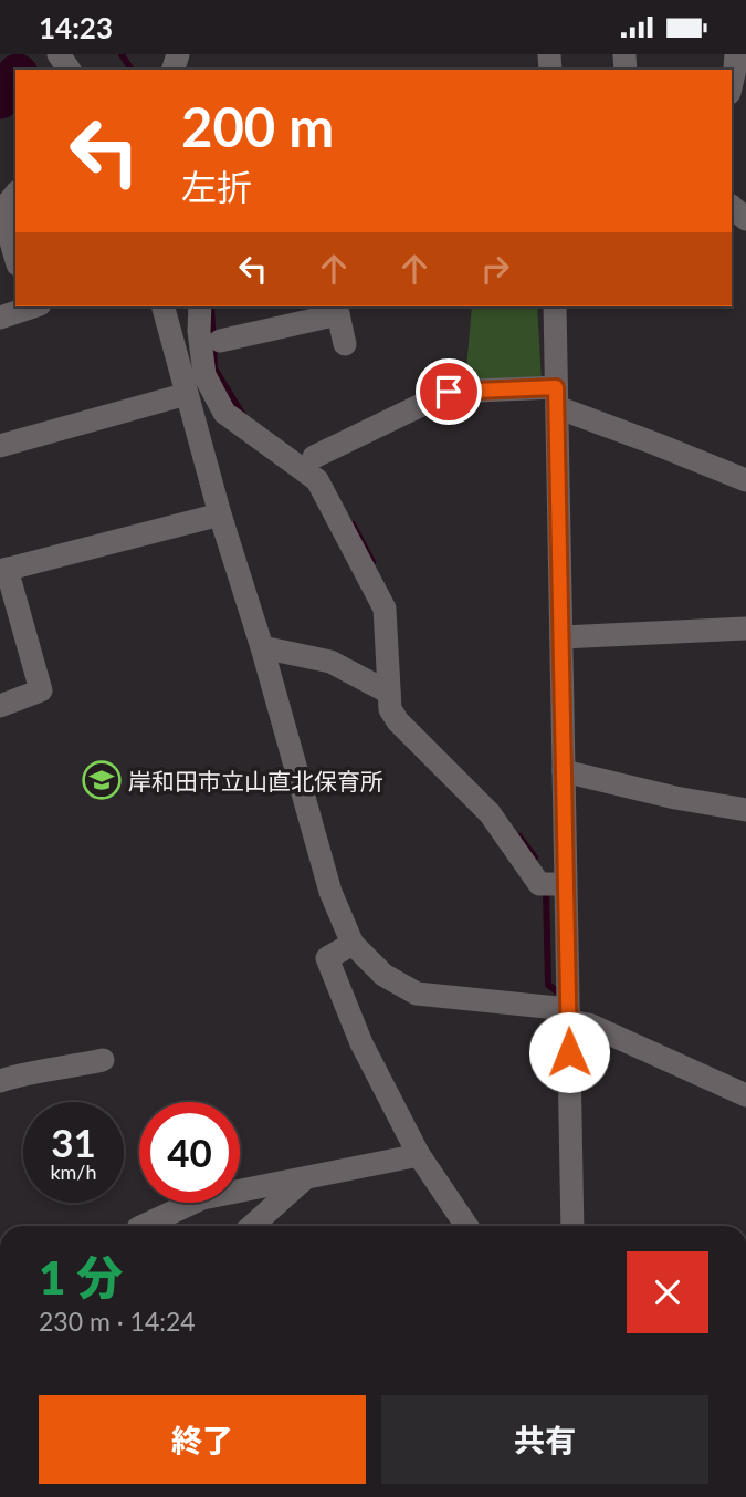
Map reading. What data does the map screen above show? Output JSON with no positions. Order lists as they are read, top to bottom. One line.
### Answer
{"places":{"school or university":["岸和田市立山直北保育所"]},"page":{"status":"14:23","turn":["200 m","左折"],"speed":"31 km/h","limit":"40","heading":["1 分","230 m · 14:24"],"buttons":["終了","共有"]}}
